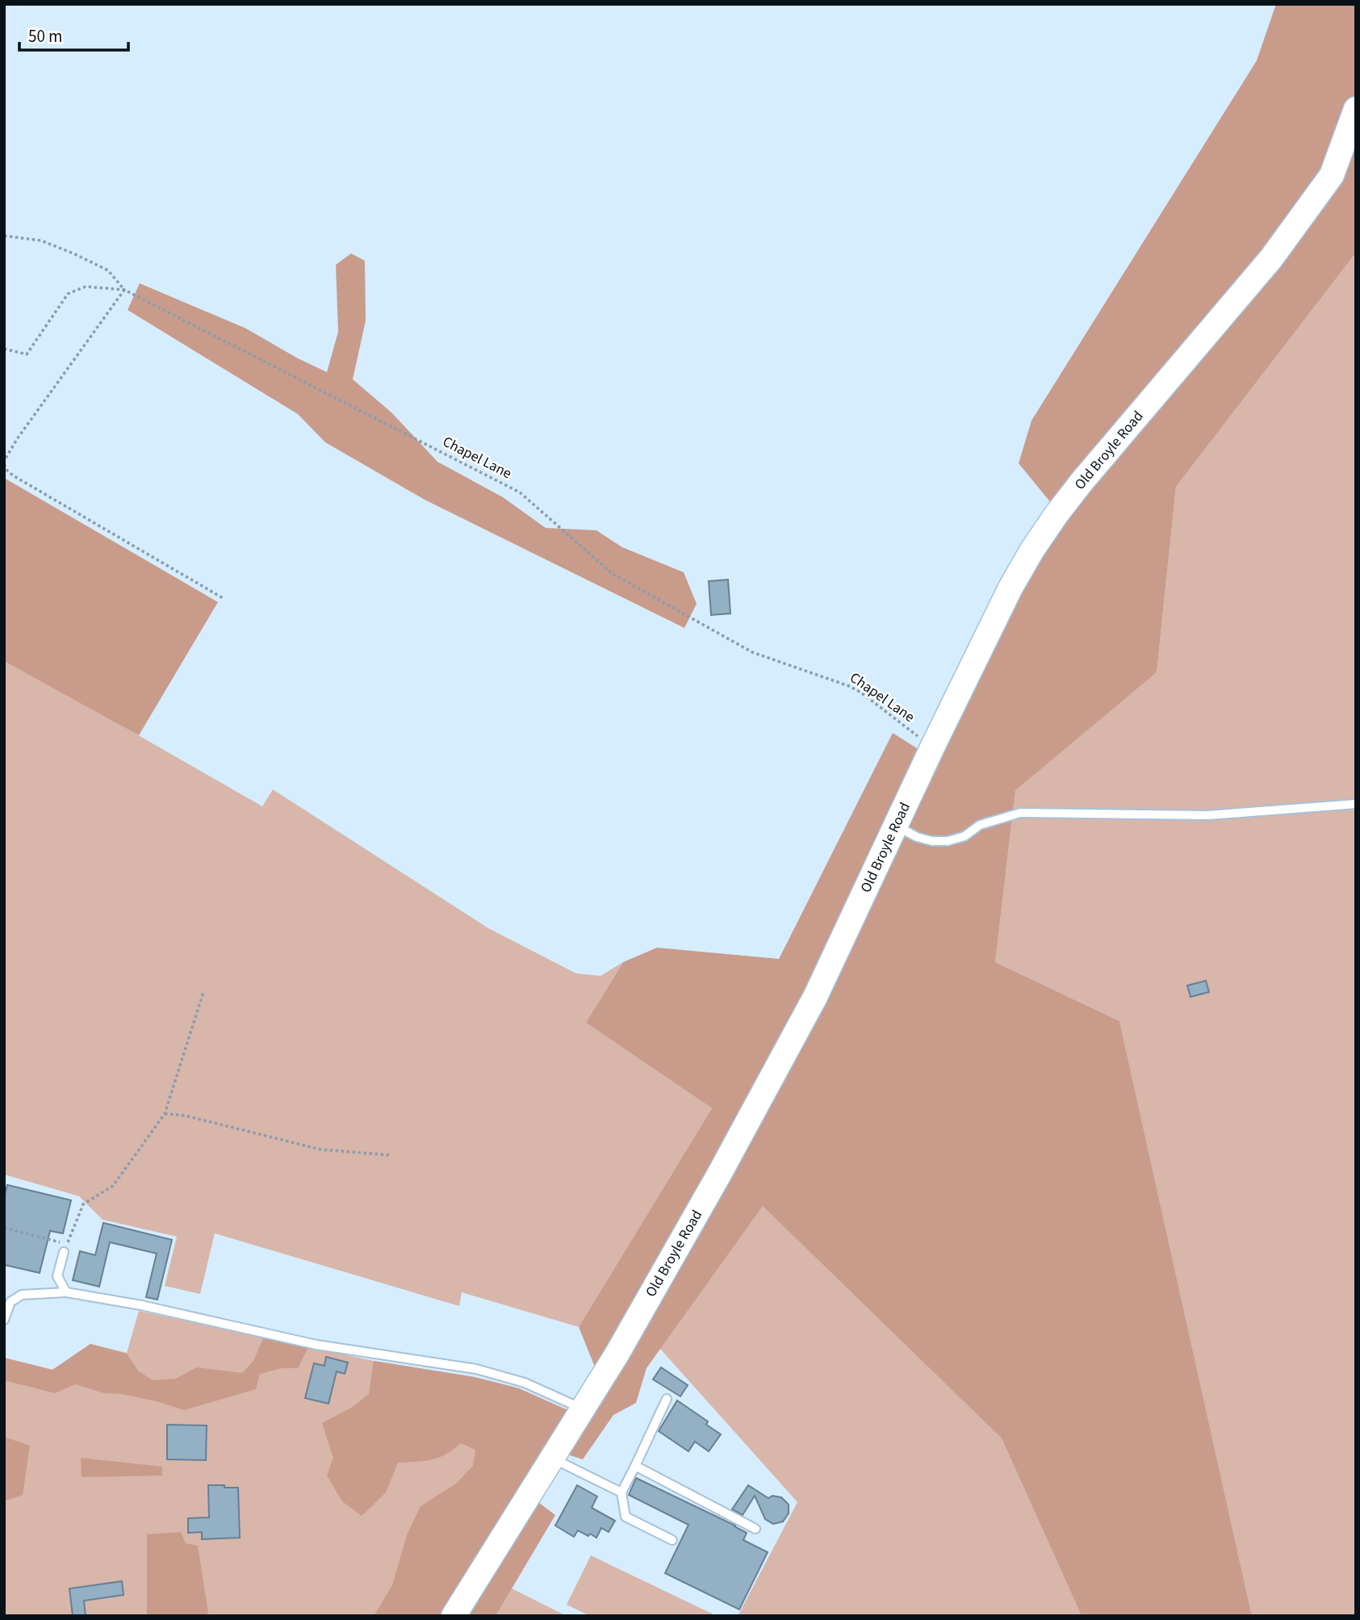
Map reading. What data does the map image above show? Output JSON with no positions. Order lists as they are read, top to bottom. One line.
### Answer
{"streets":{"main road":["Old Broyle Road"],"path":["Chapel Lane"]},"crossings":[["Old Broyle Road","Chapel Lane"]],"scale_bar":"50 m"}
